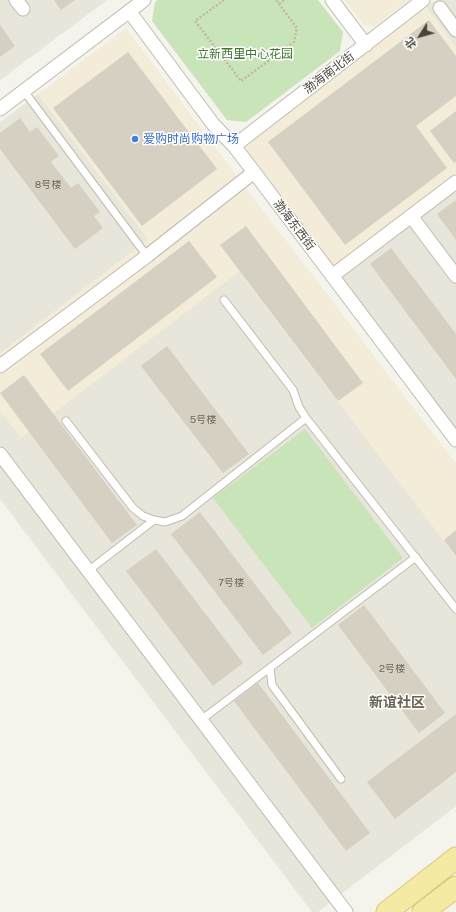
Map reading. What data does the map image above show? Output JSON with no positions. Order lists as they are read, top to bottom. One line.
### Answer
{"streets":{"street":["渤海南北街","渤海东西街"]},"crossings":[["渤海南北街","渤海东西街"]],"districts":["新谊社区"],"parks":["立新西里中心花园"],"places":["爱购时尚购物广场"],"house_numbers":["8号楼","5号楼","7号楼","2号楼"],"north":"bottom left"}
